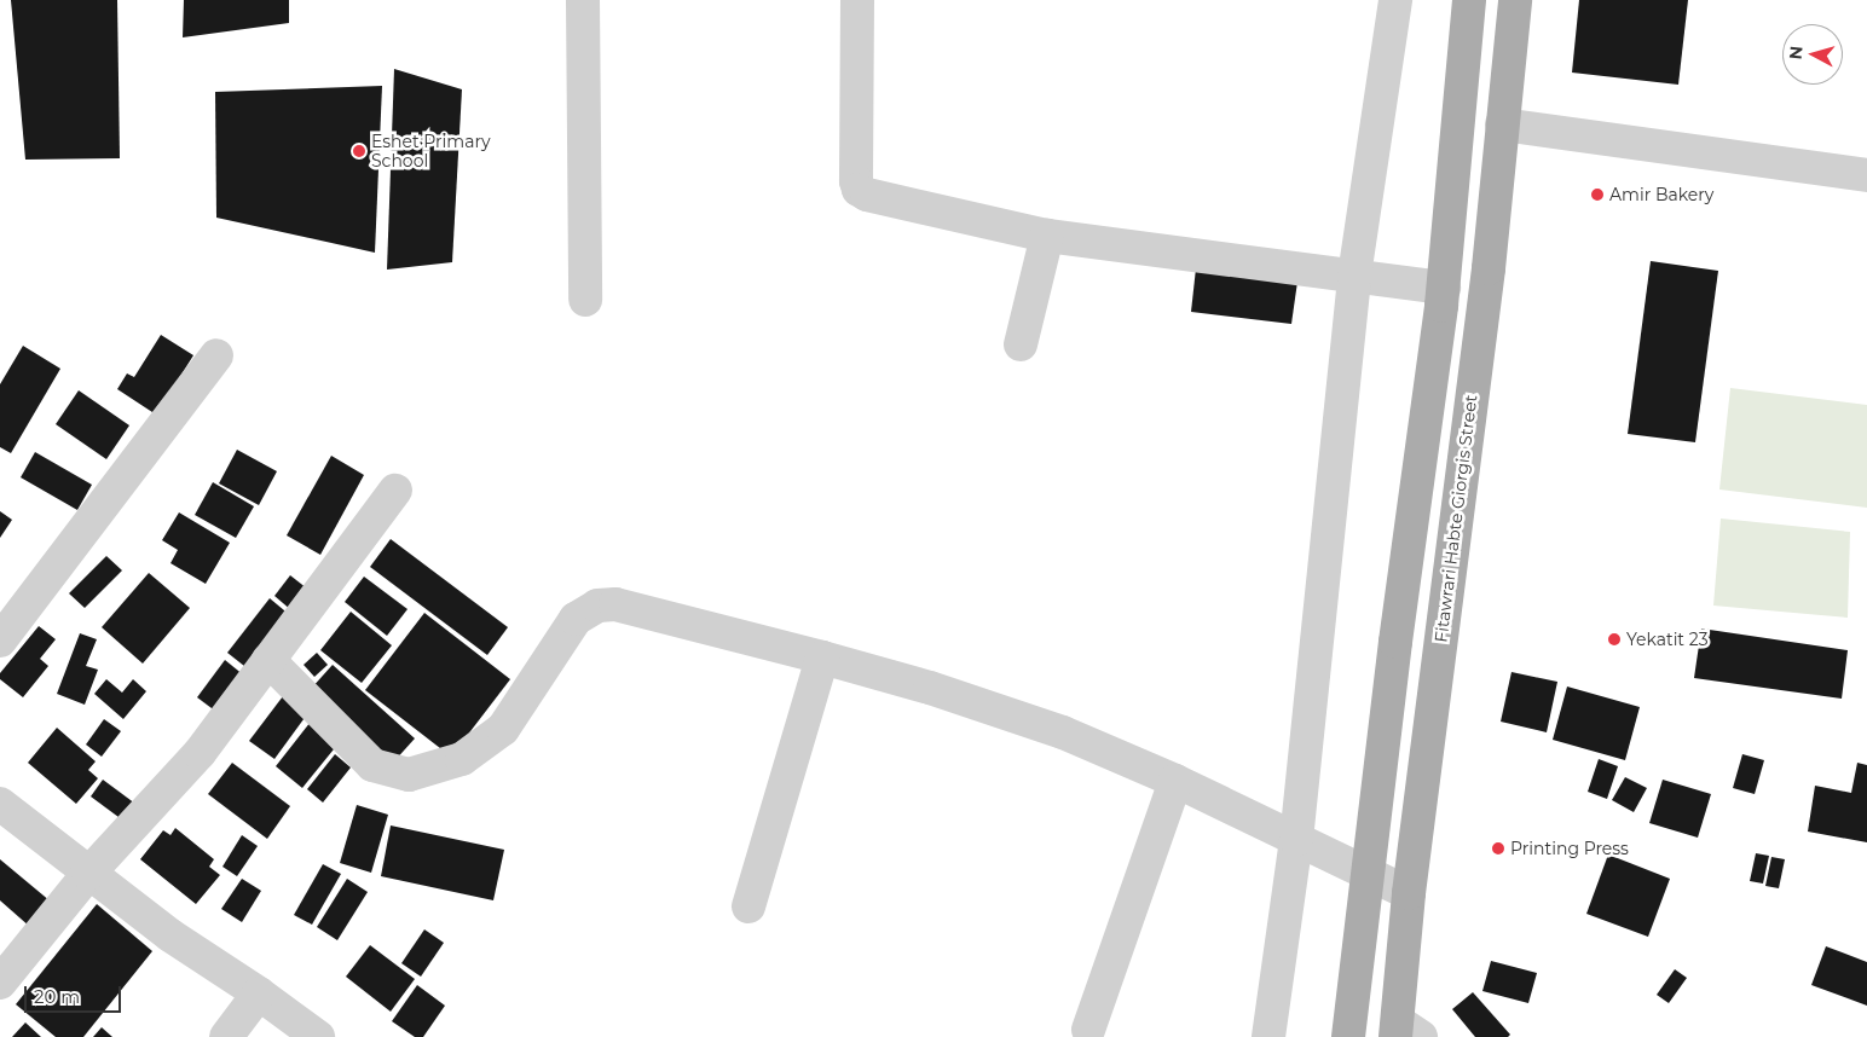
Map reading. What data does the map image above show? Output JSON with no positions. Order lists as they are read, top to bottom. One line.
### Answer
{"streets":{"main road":["Fitawrari Habte Giorgis Street"]},"places":["Eshet Primary School","Amir Bakery","Yekatit 23","Printing Press"],"scale_bar":"20 m","north":"left"}
